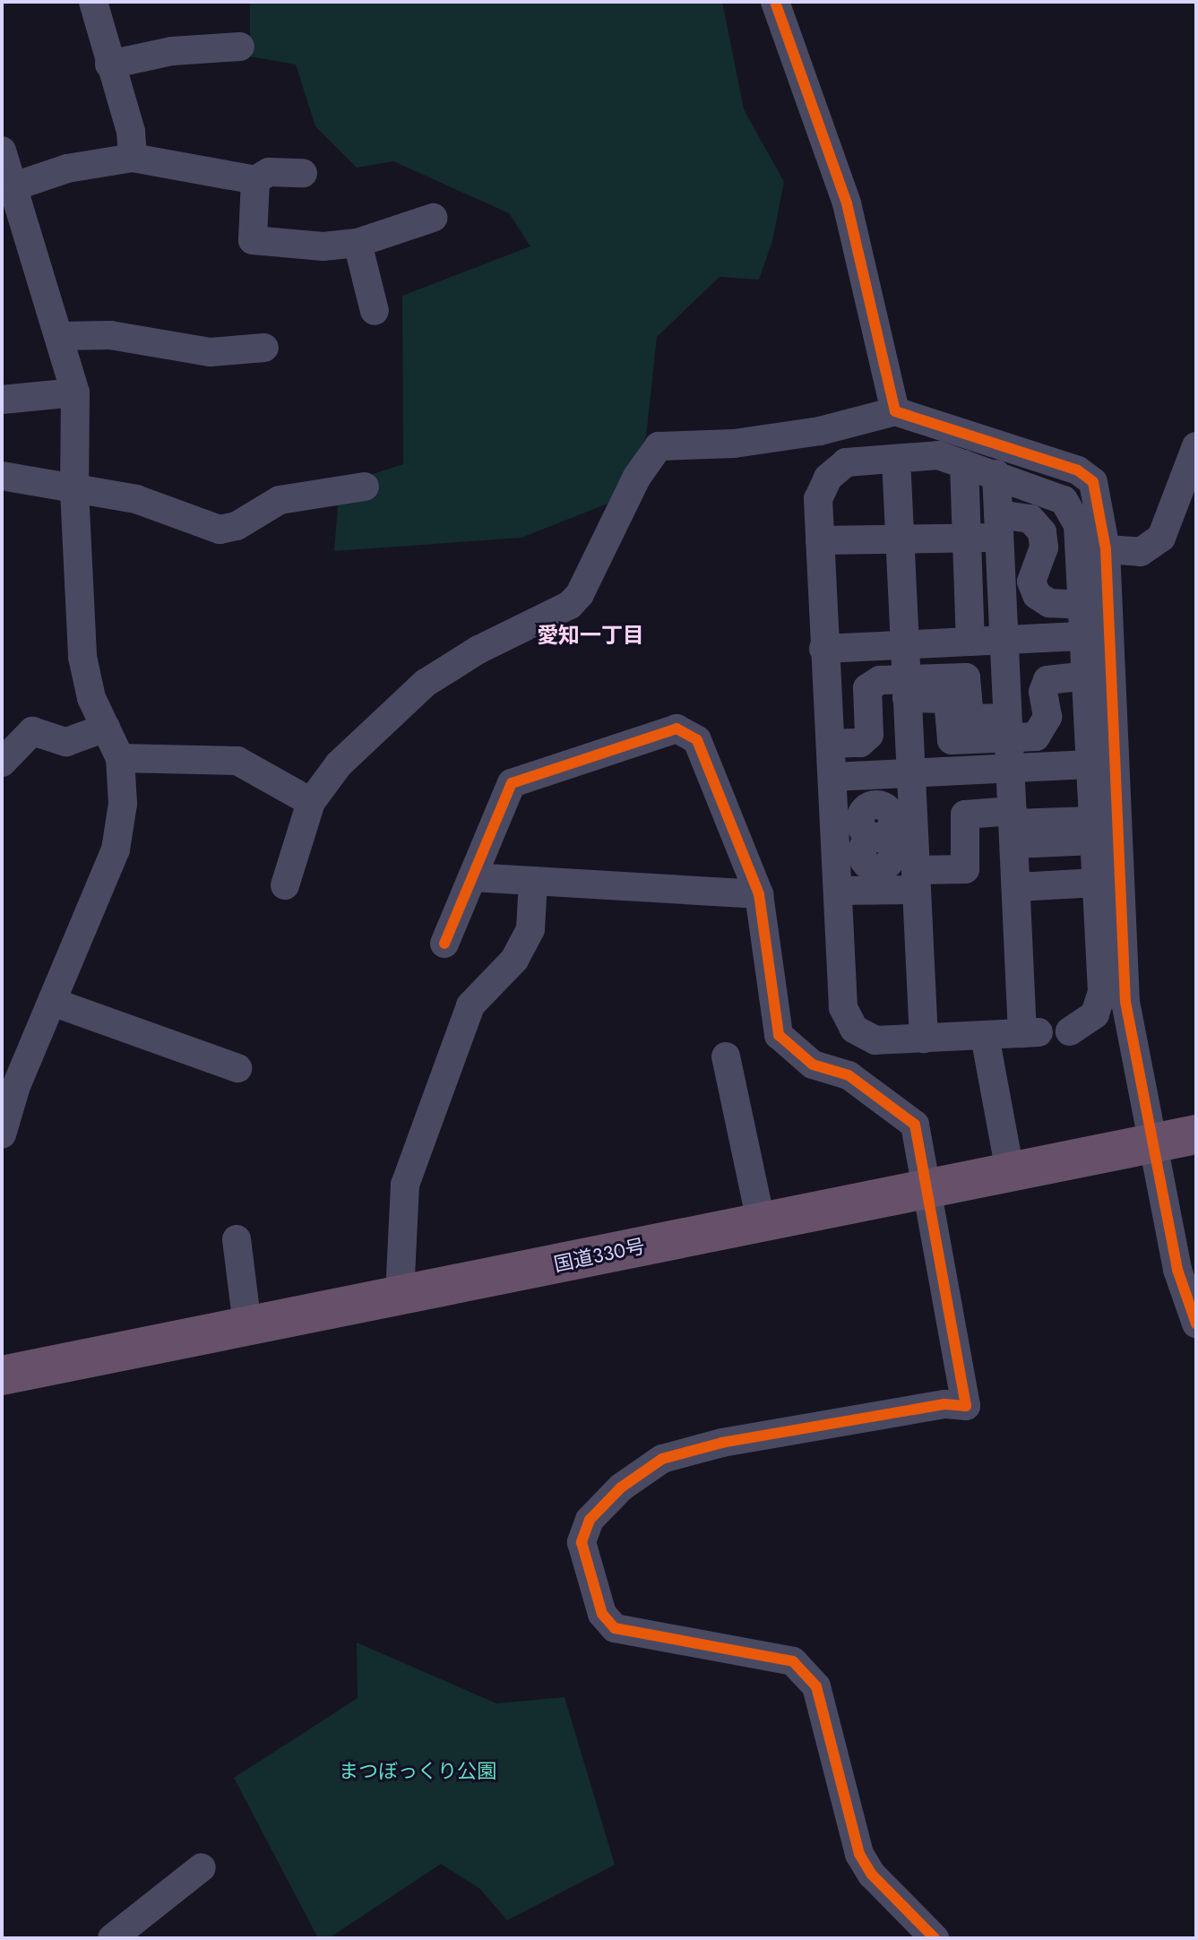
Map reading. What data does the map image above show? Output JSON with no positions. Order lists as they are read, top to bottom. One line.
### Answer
{"streets":{"highway":["国道330号"]},"districts":["愛知一丁目"],"parks":["まつぼっくり公園"]}
